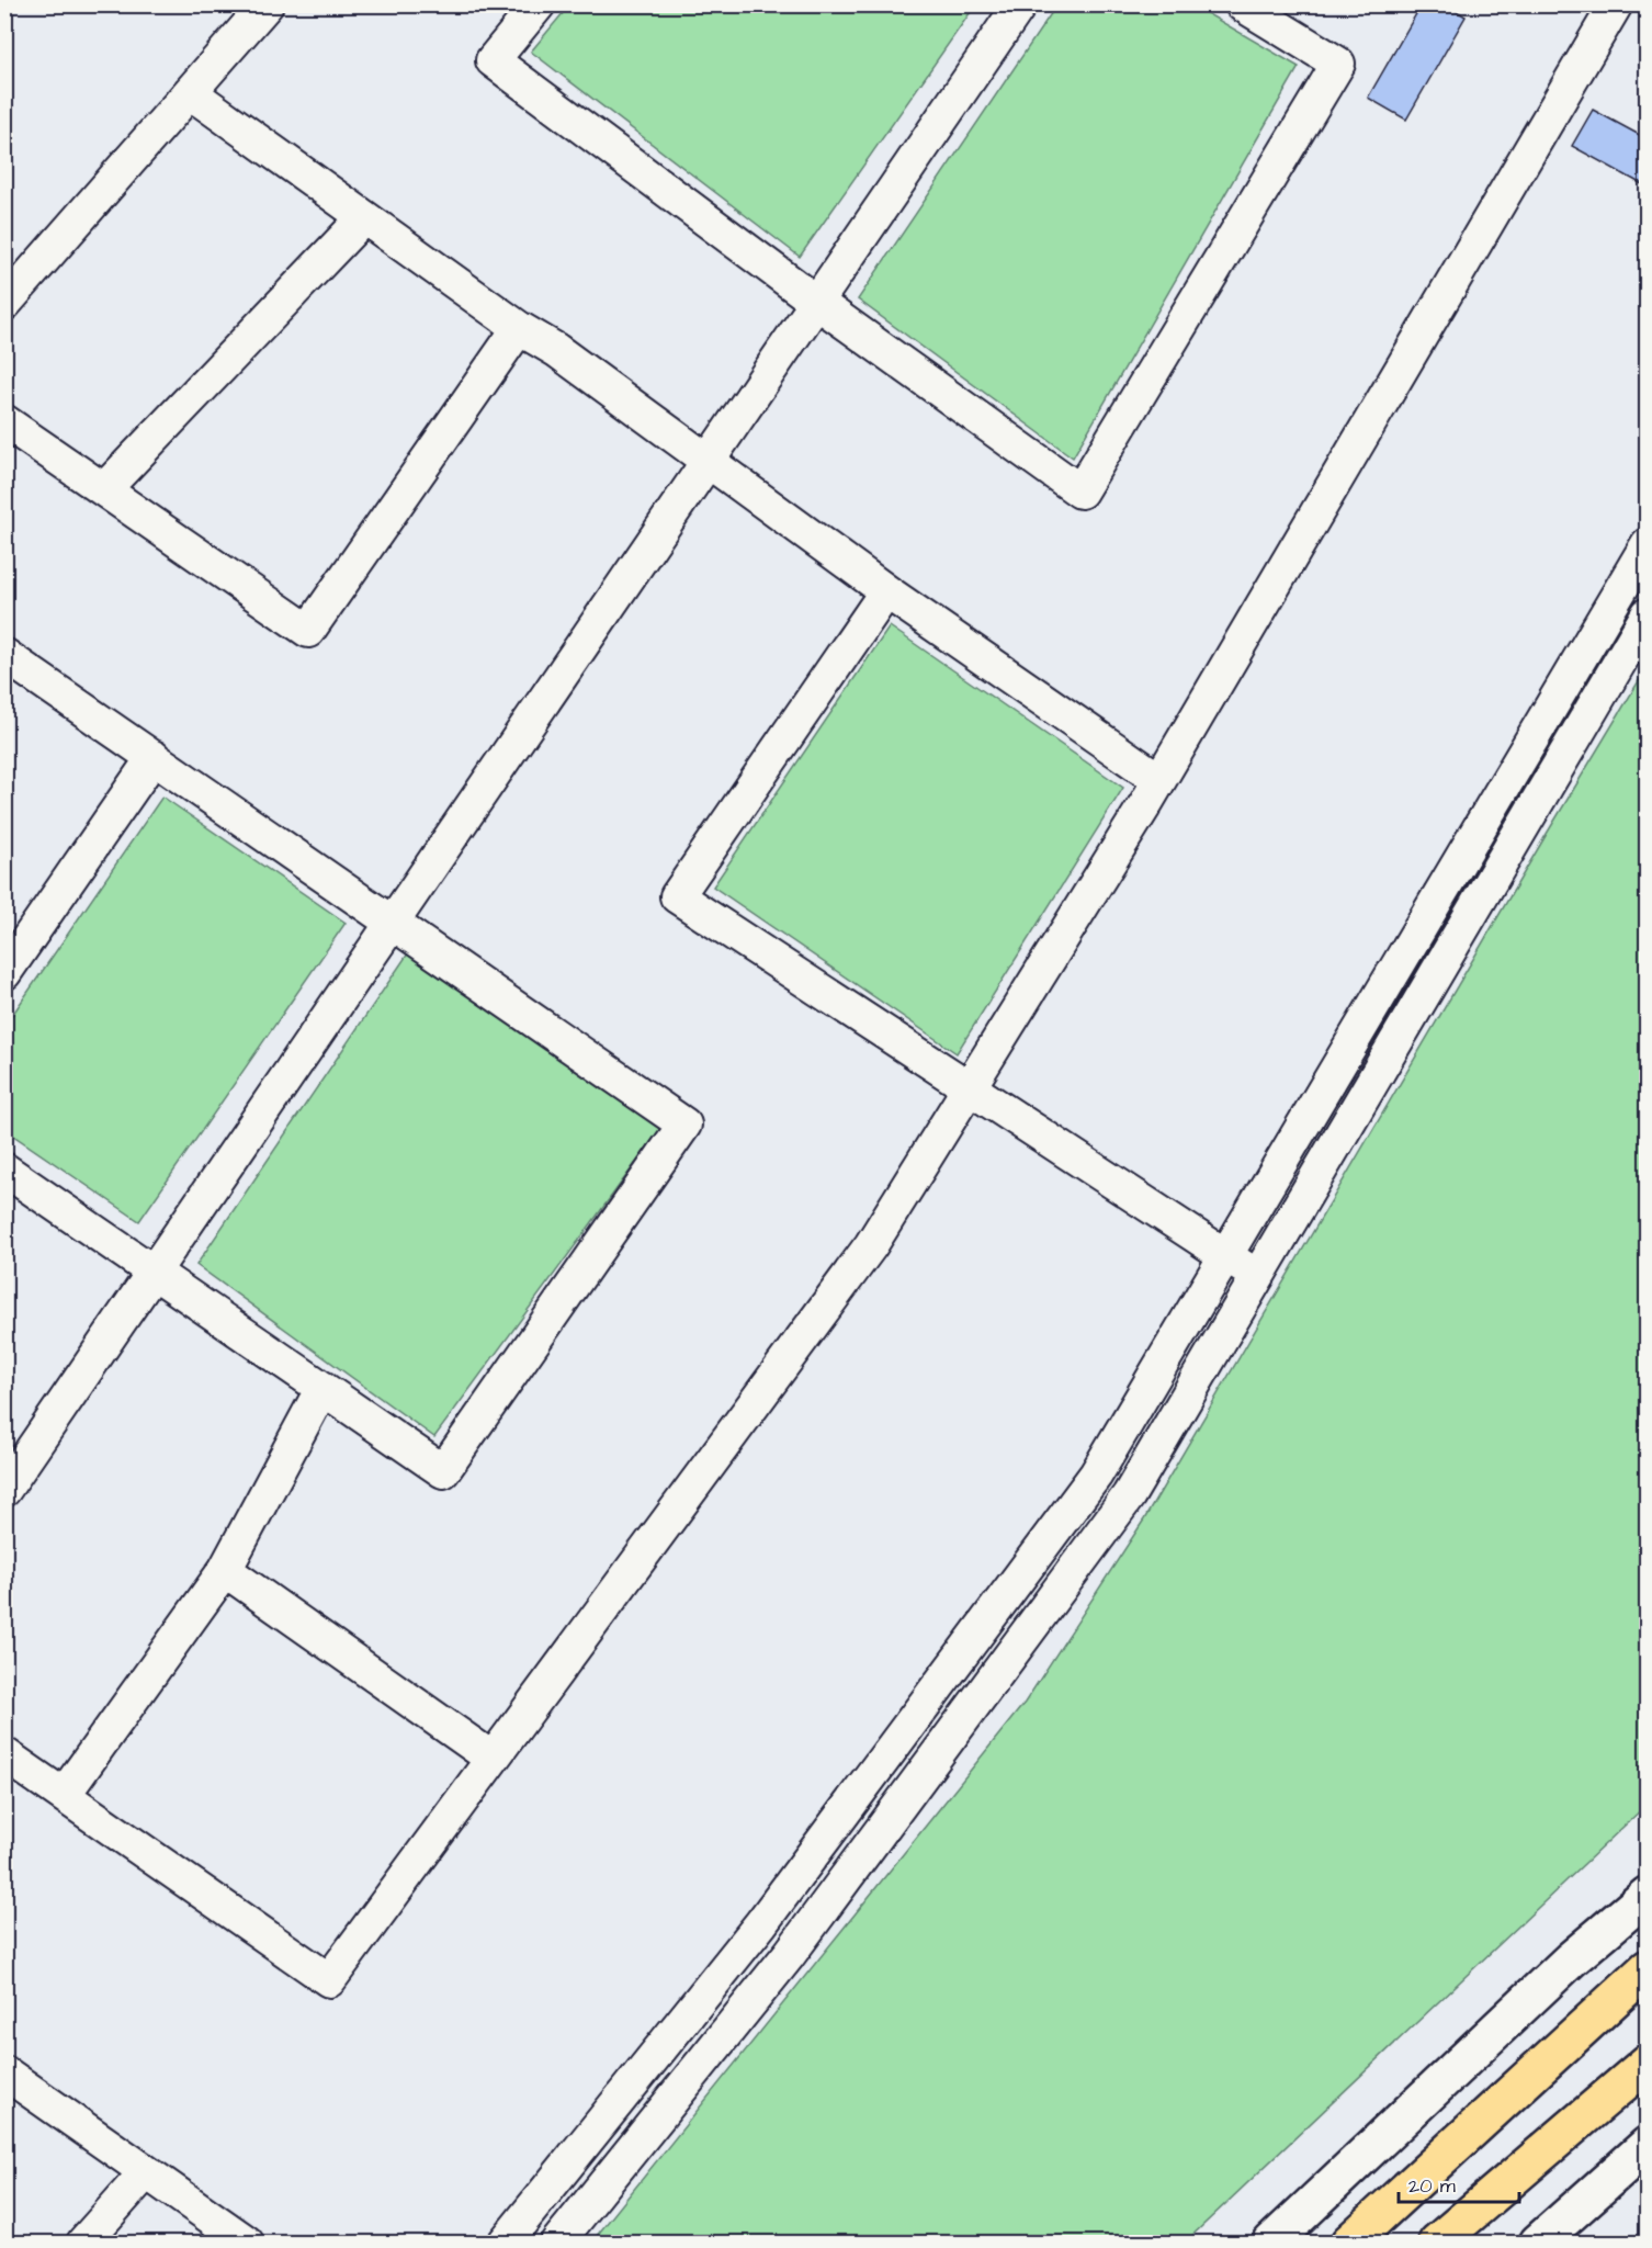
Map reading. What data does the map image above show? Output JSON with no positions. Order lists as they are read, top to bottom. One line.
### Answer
{"scale_bar":"20 m"}
